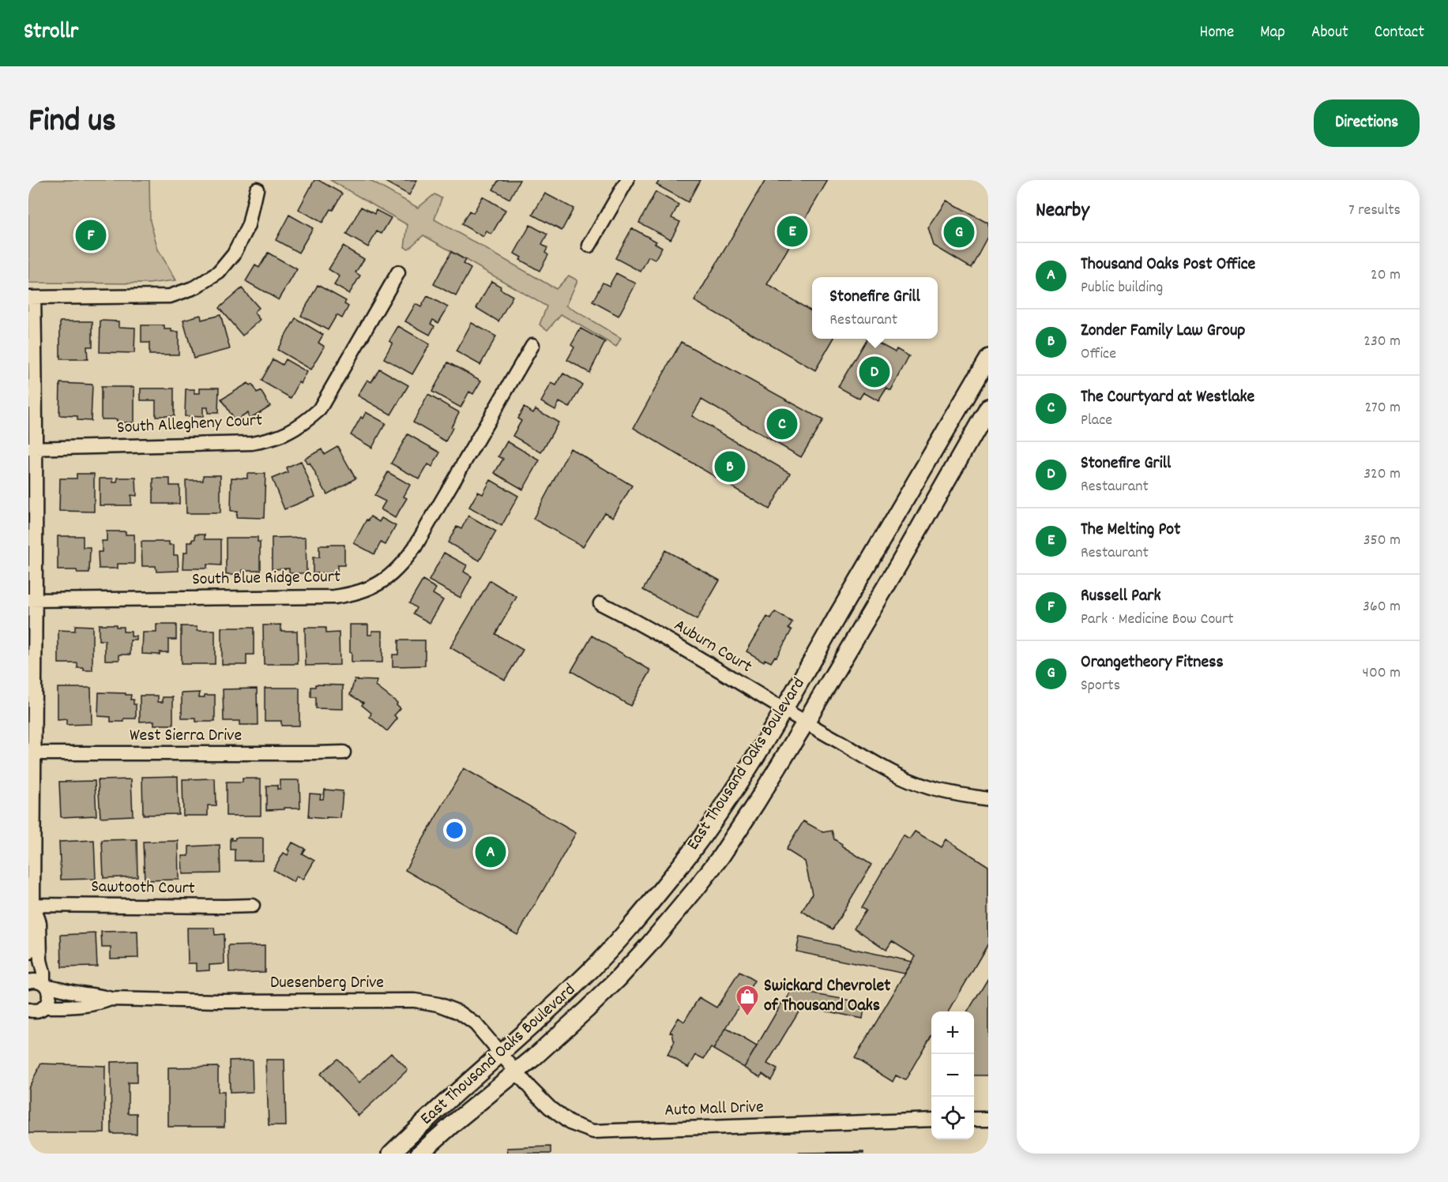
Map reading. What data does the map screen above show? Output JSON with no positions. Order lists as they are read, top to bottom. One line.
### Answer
{"streets":{"main road":["East Thousand Oaks Boulevard"],"street":["South Allegheny Court","South Blue Ridge Court","Auburn Court","West Sierra Drive","Sawtooth Court","Duesenberg Drive","Auto Mall Drive"]},"crossings":[["Auburn Court","East Thousand Oaks Boulevard"],["East Thousand Oaks Boulevard","Duesenberg Drive"],["East Thousand Oaks Boulevard","Auto Mall Drive"],["Duesenberg Drive","Auto Mall Drive"]],"places":{"shop":["Swickard Chevrolet of Thousand Oaks"]},"page":{"header":"Strollr","nav":["Home","Map","About","Contact"],"title":"Find us","buttons":"Directions","heading":["Nearby","7 results"],"pins":["E","G","F","D","C","B","A"],"list":[{"mark":"A","name":"Thousand Oaks Post Office","note":"Public building","value":"20 m"},{"mark":"B","name":"Zonder Family Law Group","note":"Office","value":"230 m"},{"mark":"C","name":"The Courtyard at Westlake","note":"Place","value":"270 m"},{"mark":"D","name":"Stonefire Grill","note":"Restaurant","value":"320 m"},{"mark":"E","name":"The Melting Pot","note":"Restaurant","value":"350 m"},{"mark":"F","name":"Russell Park","note":"Park · Medicine Bow Court","value":"360 m"},{"mark":"G","name":"Orangetheory Fitness","note":"Sports","value":"400 m"}],"popup":["Stonefire Grill","Restaurant"],"map_buttons":["+","−"]}}
